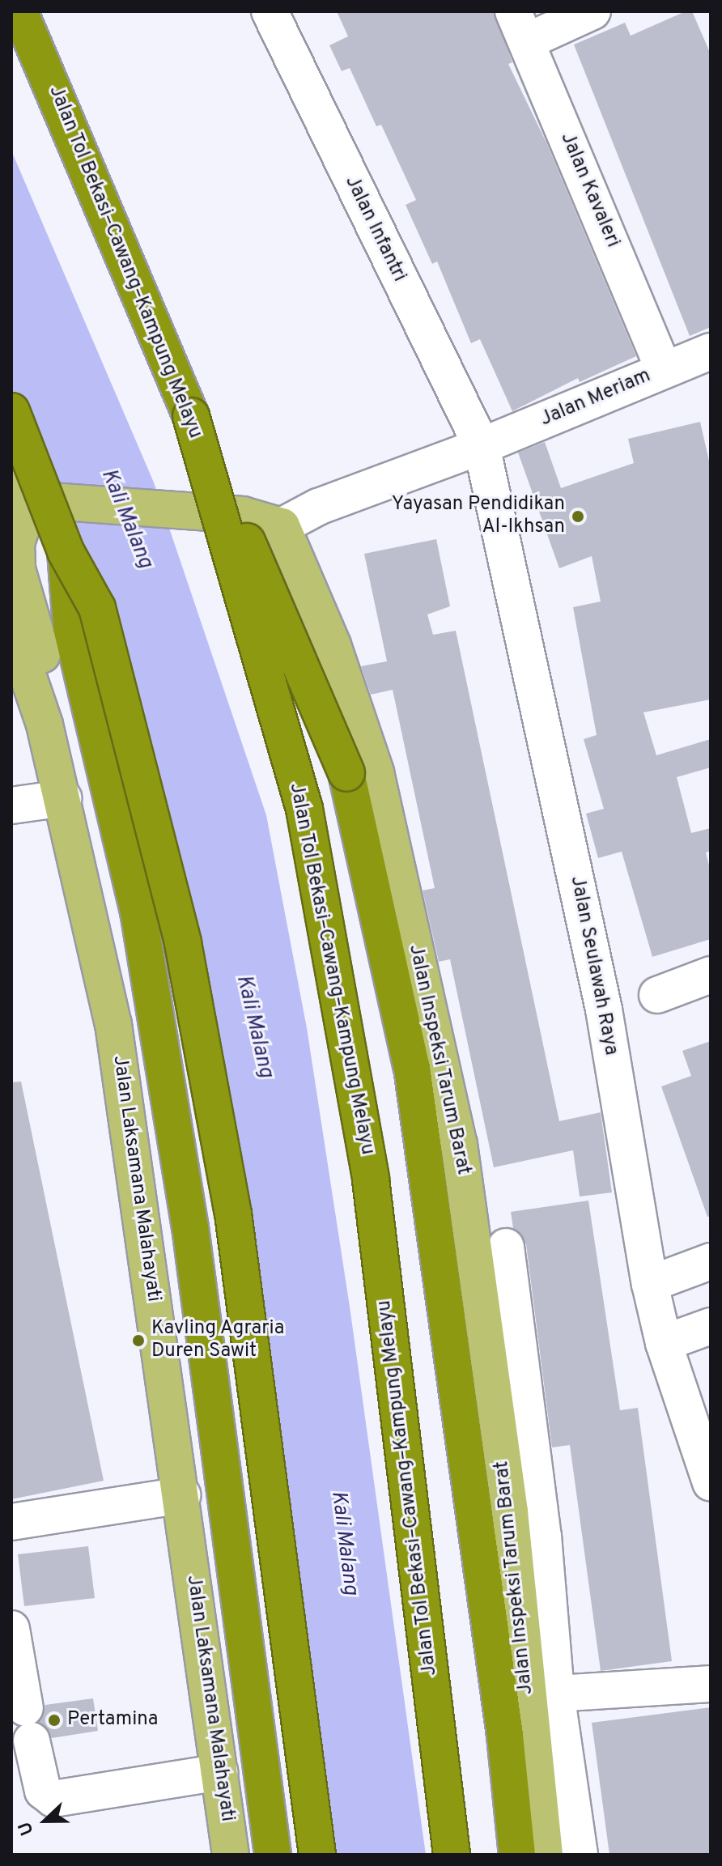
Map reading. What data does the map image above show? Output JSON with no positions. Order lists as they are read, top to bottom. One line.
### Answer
{"streets":{"highway":["Jalan Tol Bekasi–Cawang–Kampung Melayu"],"main road":["Jalan Inspeksi Tarum Barat","Jalan Laksamana Malahayati"],"street":["Jalan Kavaleri","Jalan Infantri","Jalan Meriam","Jalan Seulawah Raya"]},"crossings":[["Jalan Kavaleri","Jalan Meriam"],["Jalan Infantri","Jalan Meriam"],["Jalan Infantri","Jalan Seulawah Raya"],["Jalan Meriam","Jalan Seulawah Raya"],["Jalan Meriam","Jalan Inspeksi Tarum Barat"]],"water":["Kali Malang"],"places":["Yayasan Pendidikan Al-Ikhsan","Kavling Agraria Duren Sawit","Pertamina"],"north":"left"}
